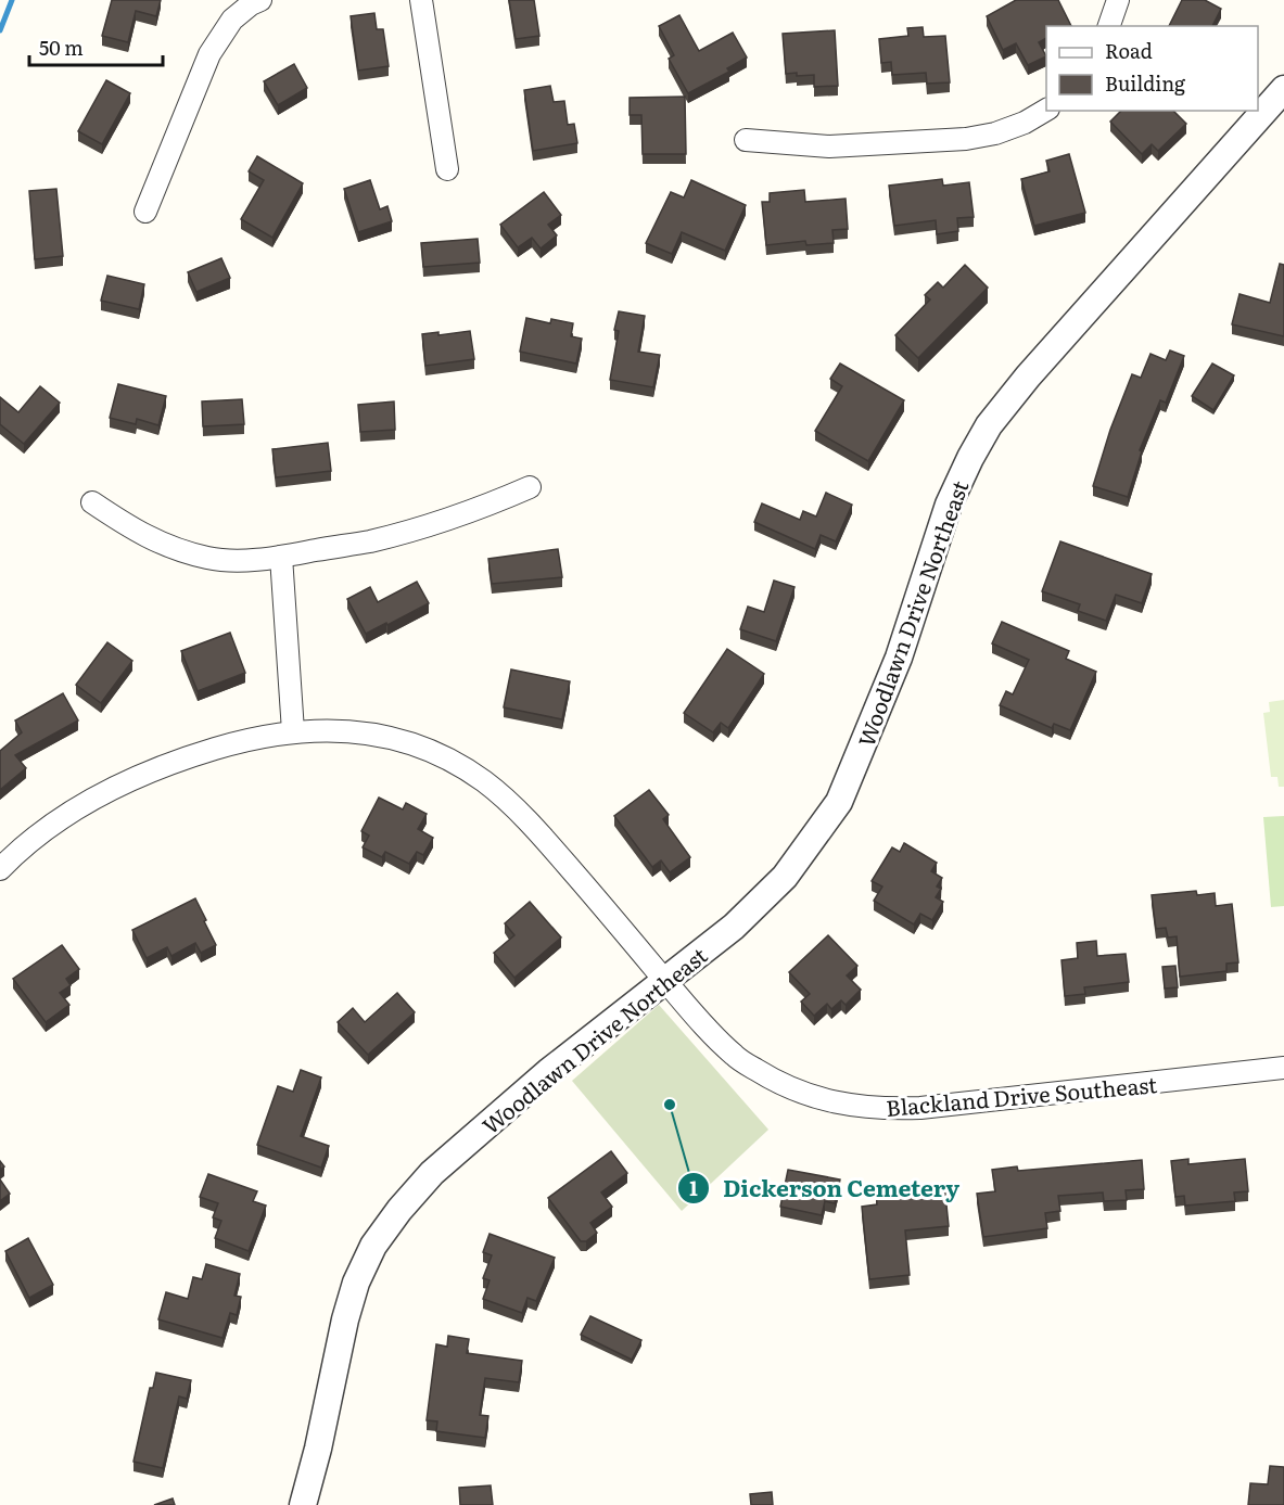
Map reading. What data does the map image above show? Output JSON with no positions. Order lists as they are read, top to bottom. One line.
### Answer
{"streets":{"street":["Woodlawn Drive Northeast","Blackland Drive Southeast"]},"crossings":[["Woodlawn Drive Northeast","Blackland Drive Southeast"]],"places":["Dickerson Cemetery"],"legend":["Road","Building"],"scale_bar":"50 m"}
